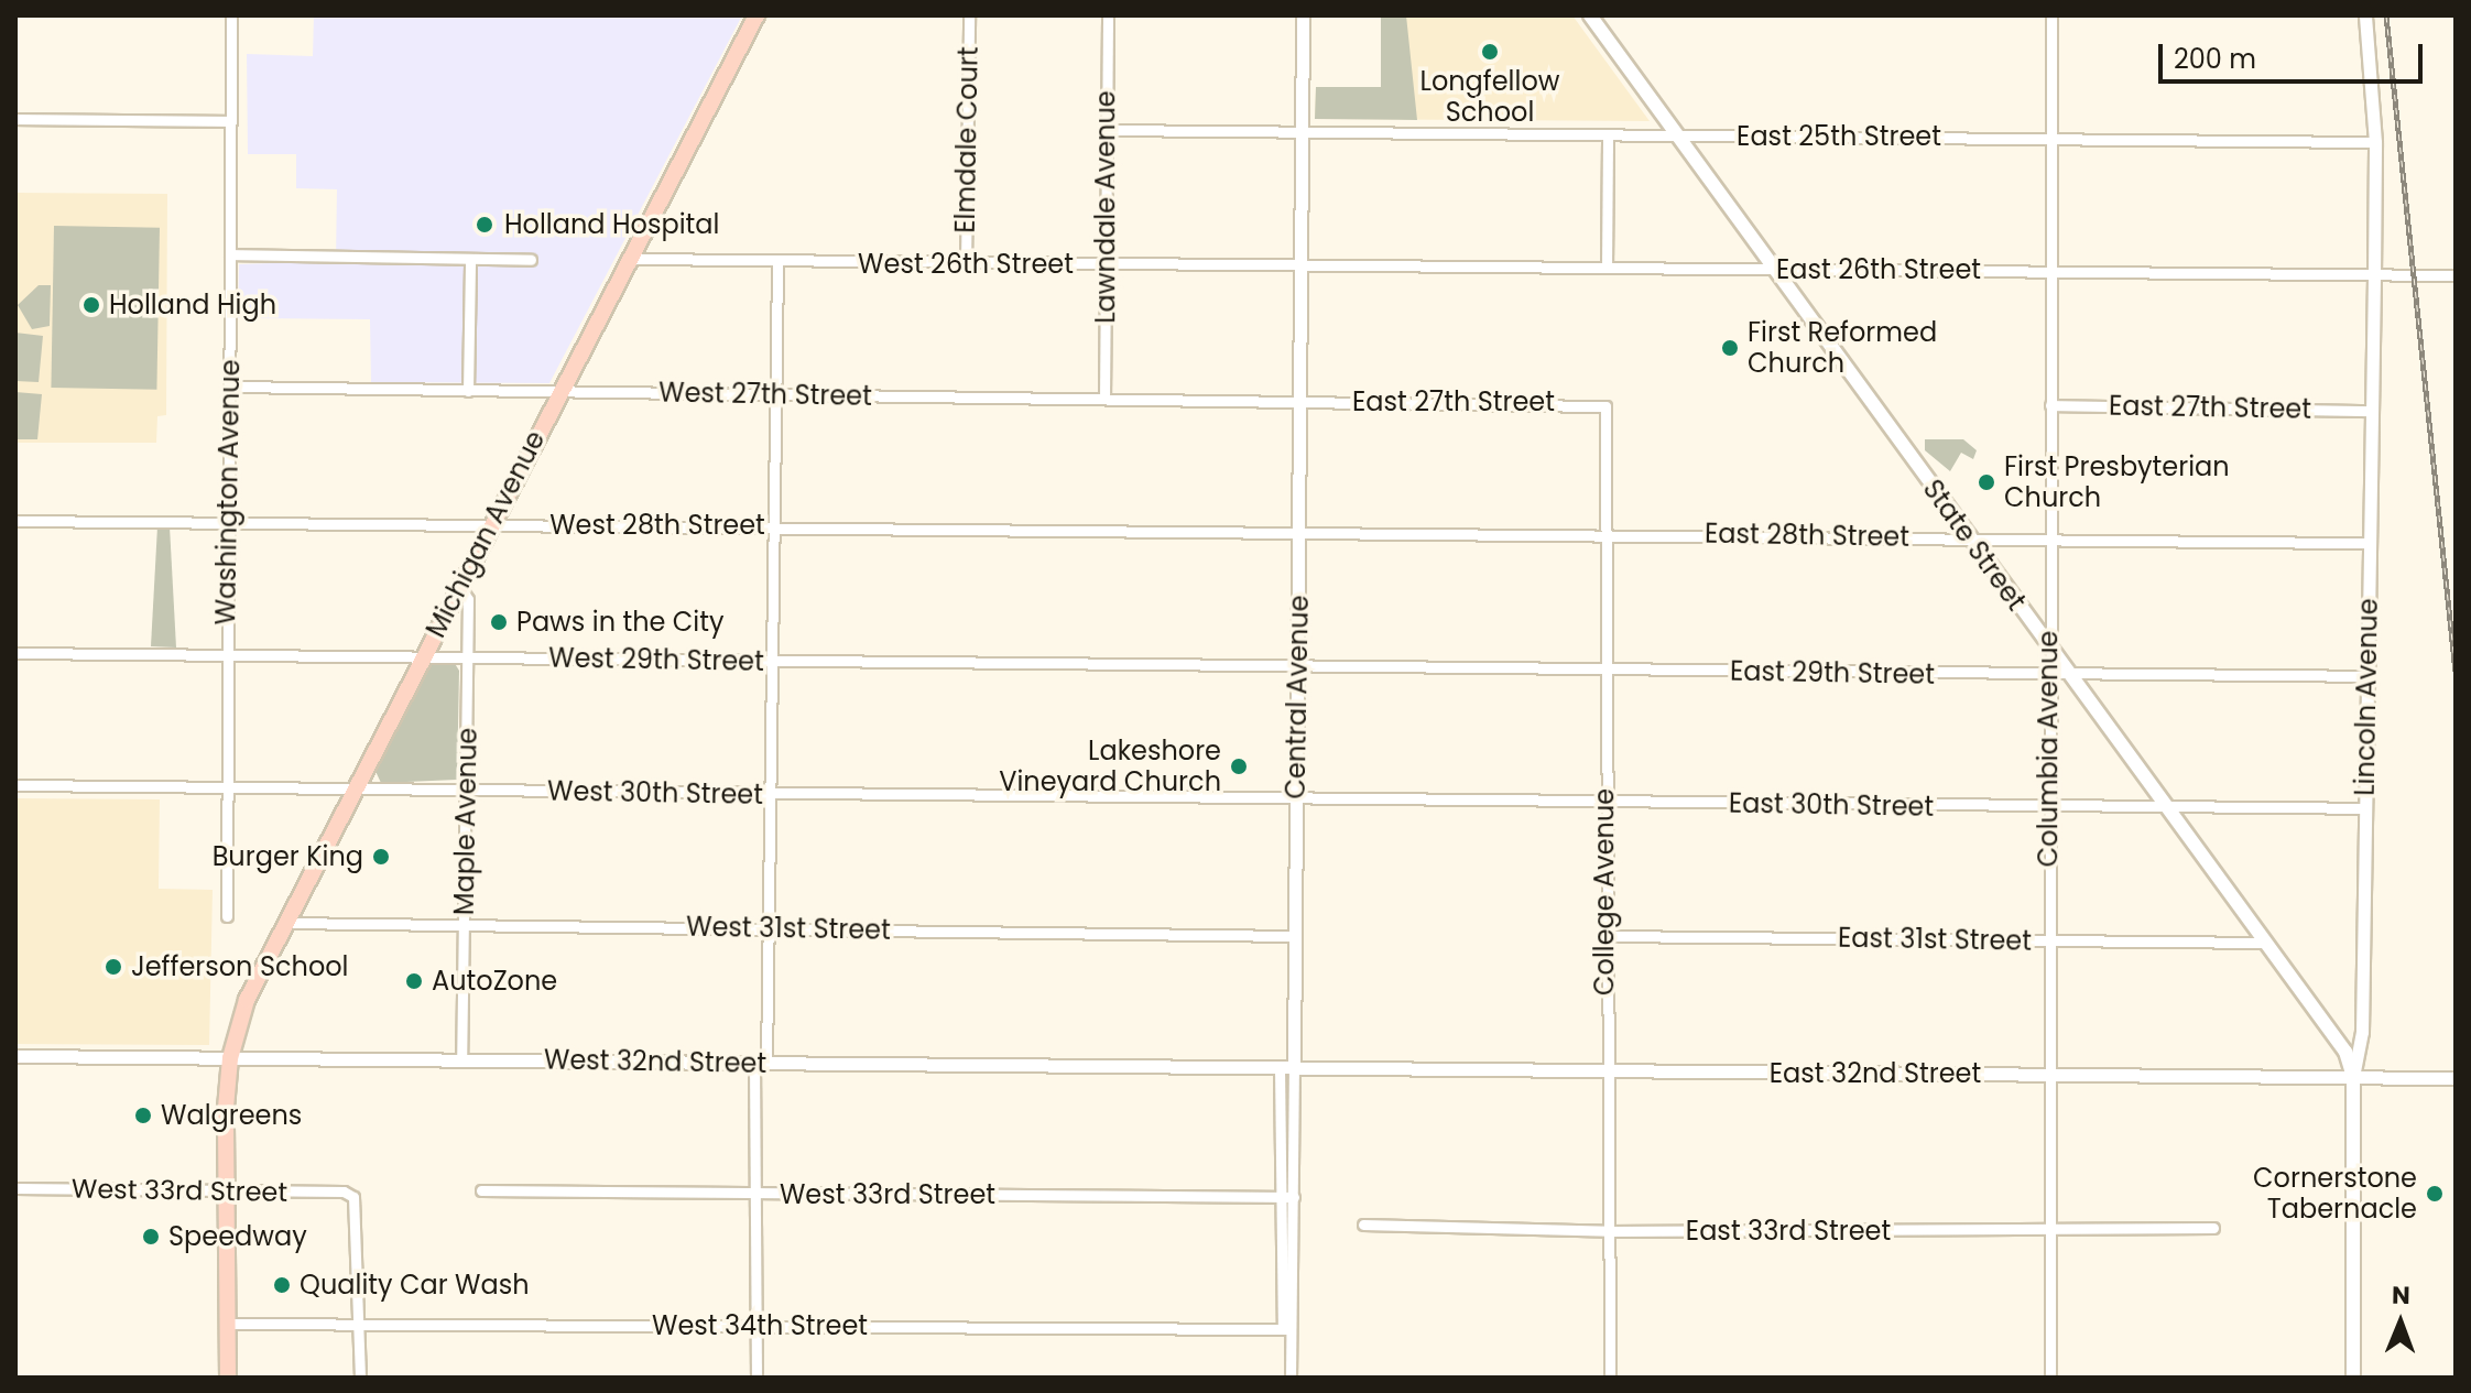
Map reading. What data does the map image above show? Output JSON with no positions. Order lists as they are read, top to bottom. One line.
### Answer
{"streets":{"main road":["Michigan Avenue","State Street","Lincoln Avenue"],"street":["East 25th Street","Elmdale Court","Lawndale Avenue","West 26th Street","East 26th Street","West 27th Street","East 27th Street","Washington Avenue","West 28th Street","East 28th Street","West 29th Street","East 29th Street","Central Avenue","Columbia Avenue","West 30th Street","East 30th Street","Maple Avenue","College Avenue","West 31st Street","East 31st Street","West 32nd Street","East 32nd Street","West 33rd Street","East 33rd Street","West 34th Street"]},"crossings":[["East 25th Street","Lawndale Avenue"],["East 25th Street","State Street"],["East 25th Street","Central Avenue"],["East 25th Street","Lincoln Avenue"],["East 25th Street","Columbia Avenue"],["Elmdale Court","West 26th Street"],["Lawndale Avenue","West 26th Street"],["Lawndale Avenue","West 27th Street"],["West 26th Street","East 26th Street"],["West 26th Street","Michigan Avenue"],["West 26th Street","Central Avenue"],["East 26th Street","State Street"],["East 26th Street","Central Avenue"],["East 26th Street","Lincoln Avenue"],["East 26th Street","Columbia Avenue"],["West 27th Street","East 27th Street"],["West 27th Street","Washington Avenue"],["West 27th Street","Michigan Avenue"],["West 27th Street","Central Avenue"],["East 27th Street","Central Avenue"],["East 27th Street","Lincoln Avenue"],["East 27th Street","Columbia Avenue"],["East 27th Street","College Avenue"],["Washington Avenue","West 28th Street"],["Washington Avenue","West 29th Street"],["Washington Avenue","West 30th Street"],["West 28th Street","Michigan Avenue"],["West 28th Street","East 28th Street"],["West 28th Street","Central Avenue"],["Michigan Avenue","West 29th Street"],["Michigan Avenue","West 30th Street"],["Michigan Avenue","Maple Avenue"],["Michigan Avenue","West 31st Street"],["Michigan Avenue","West 32nd Street"],["Michigan Avenue","West 33rd Street"],["Michigan Avenue","West 34th Street"],["East 28th Street","State Street"],["East 28th Street","Central Avenue"],["East 28th Street","Lincoln Avenue"],["East 28th Street","Columbia Avenue"],["East 28th Street","College Avenue"],["State Street","East 29th Street"],["State Street","Lincoln Avenue"],["State Street","Columbia Avenue"],["State Street","East 30th Street"],["State Street","East 31st Street"],["State Street","East 32nd Street"],["West 29th Street","East 29th Street"],["West 29th Street","Central Avenue"],["West 29th Street","Maple Avenue"],["East 29th Street","Central Avenue"],["East 29th Street","Lincoln Avenue"],["East 29th Street","Columbia Avenue"],["East 29th Street","College Avenue"],["Central Avenue","West 30th Street"],["Central Avenue","East 30th Street"],["Central Avenue","West 31st Street"],["Central Avenue","West 32nd Street"],["Central Avenue","East 32nd Street"],["Central Avenue","West 33rd Street"],["Central Avenue","West 34th Street"],["Lincoln Avenue","East 30th Street"],["Lincoln Avenue","East 32nd Street"],["Columbia Avenue","East 30th Street"],["Columbia Avenue","East 31st Street"],["Columbia Avenue","East 32nd Street"],["Columbia Avenue","East 33rd Street"],["West 30th Street","East 30th Street"],["West 30th Street","Maple Avenue"],["East 30th Street","College Avenue"],["Maple Avenue","West 31st Street"],["Maple Avenue","West 32nd Street"],["College Avenue","East 31st Street"],["College Avenue","East 32nd Street"],["College Avenue","East 33rd Street"],["West 32nd Street","East 32nd Street"],["West 33rd Street","West 34th Street"]],"places":["Longfellow School","Holland Hospital","Holland High","First Reformed Church","First Presbyterian Church","Paws in the City","Lakeshore Vineyard Church","Burger King","Jefferson School","AutoZone","Walgreens","Cornerstone Tabernacle","Speedway","Quality Car Wash"],"scale_bar":"200 m","north":"top"}
